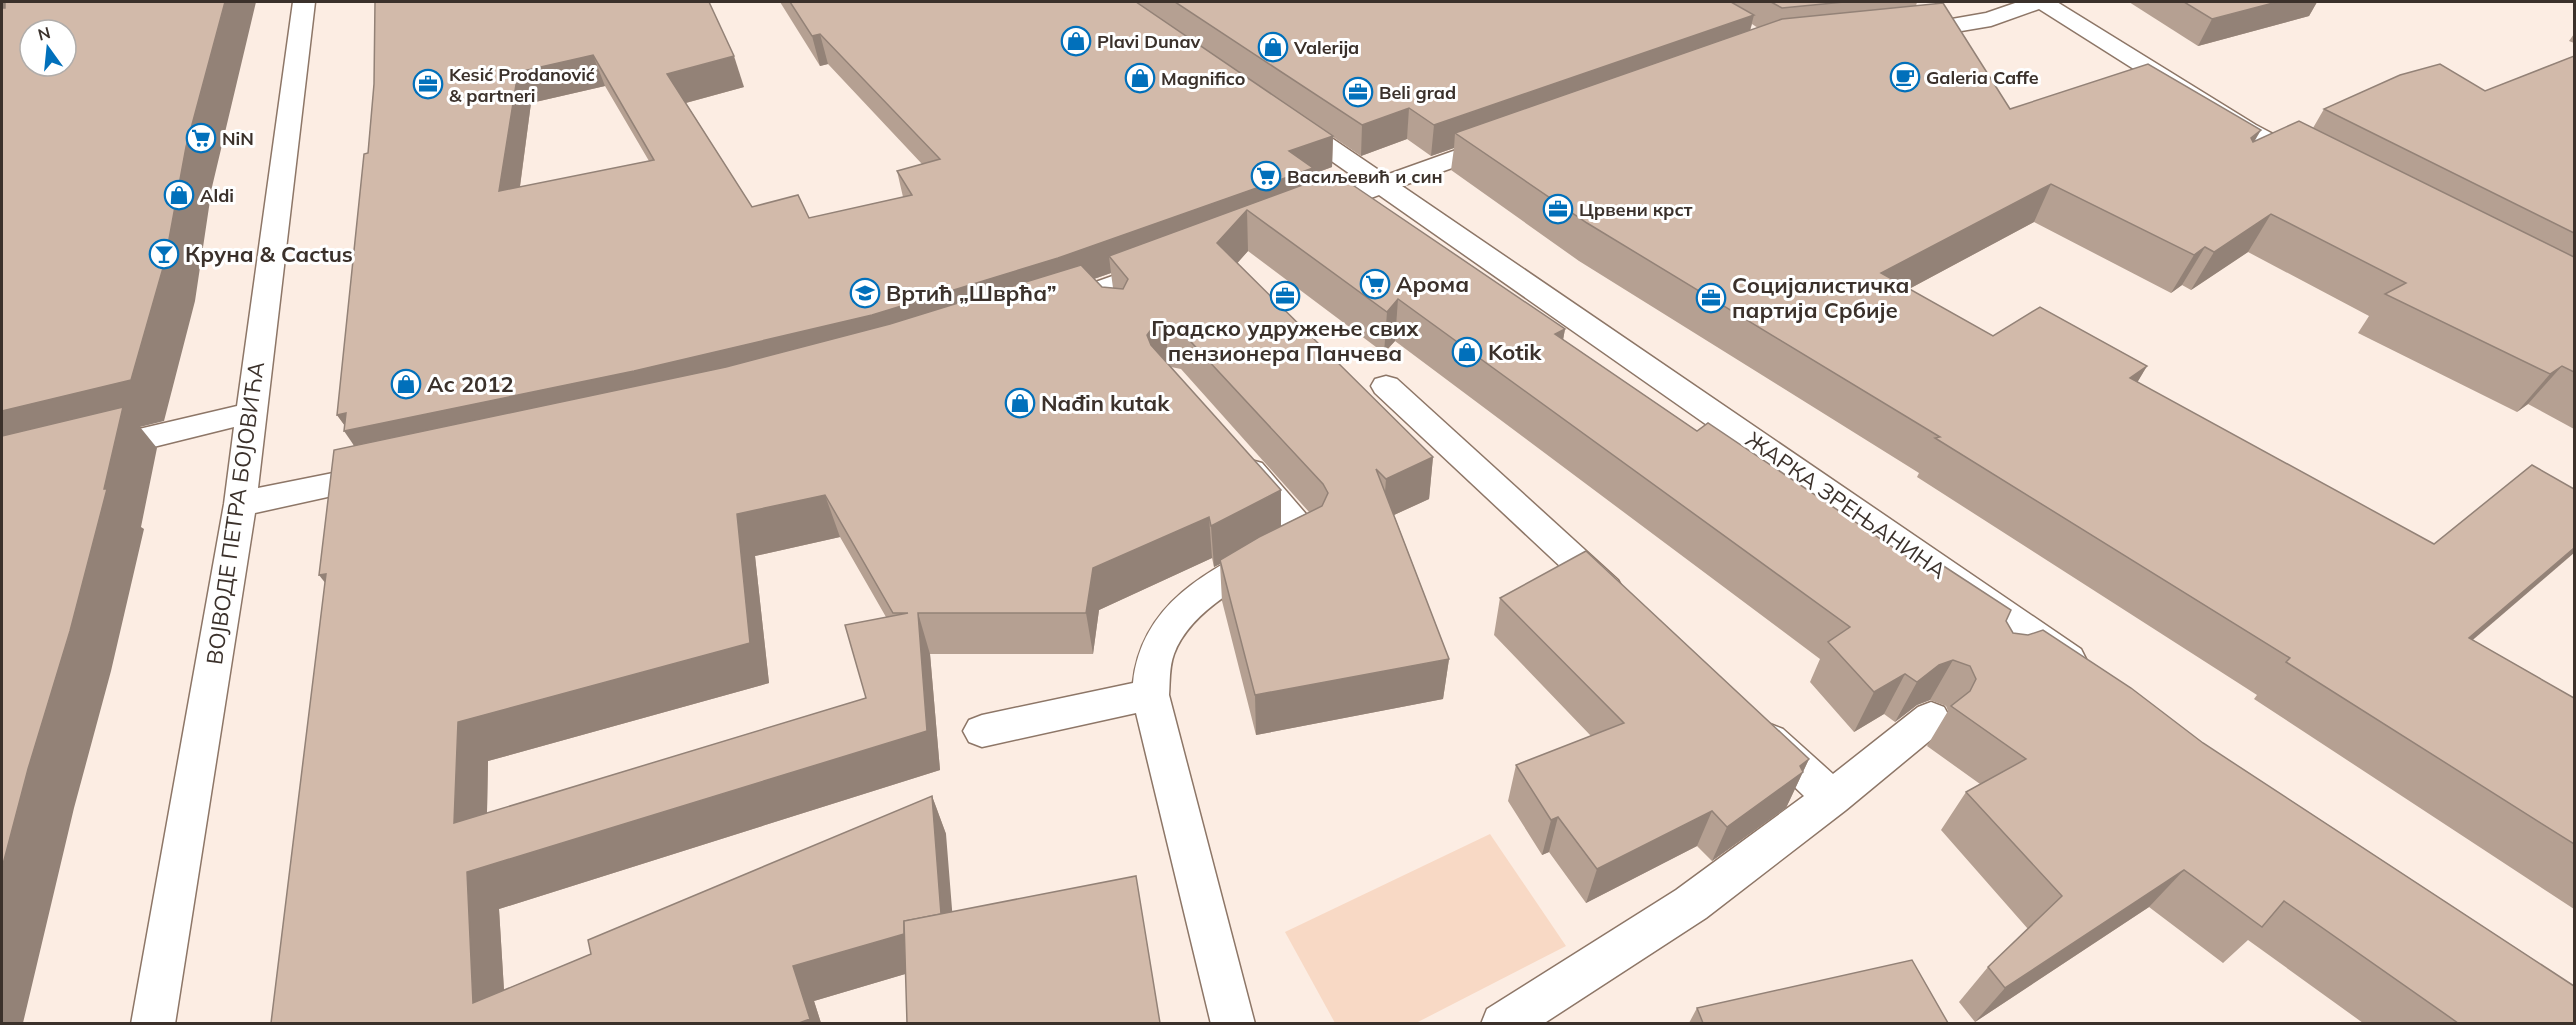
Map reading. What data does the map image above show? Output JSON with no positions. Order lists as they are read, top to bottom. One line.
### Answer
{"streets":{"street":["ЖАРКА ЗРЕЊАНИНА","ВОЈВОДЕ ПЕТРА БОЈОВИЋА"]},"places":{"shop":["Plavi Dunav","Valerija","Magnifico","Aldi","Kotik","Ас 2012","Nađin kutak"],"cafe":["Galeria Caffe"],"office":["Kesić Prodanović & partneri","Beli grad","Црвени крст","Градско удружење свих пензионера Панчева","Социјалистичка партија Србије"],"supermarket":["NiN","Васиљевић и син","Арома"],"bar":["Круна & Cactus"],"school or university":["Вртић „Шврћа”"]},"north":"top"}
